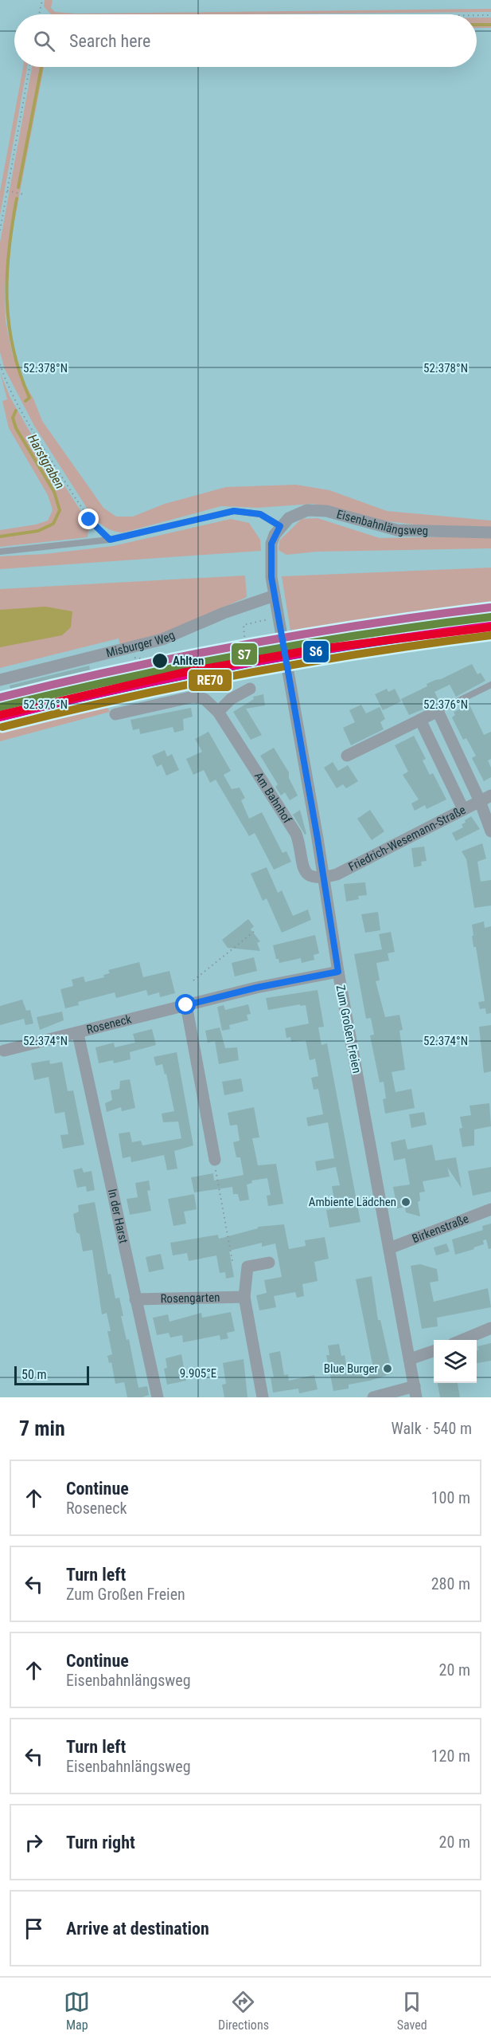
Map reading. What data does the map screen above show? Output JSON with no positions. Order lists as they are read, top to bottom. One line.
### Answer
{"streets":{"street":["Eisenbahnlängsweg","Misburger Weg","Am Bahnhof","Friedrich-Wesemann-Straße","Roseneck","Zum Großen Freien","In der Harst","Birkenstraße","Rosengarten"]},"crossings":[["Eisenbahnlängsweg","Zum Großen Freien"],["Misburger Weg","Zum Großen Freien"],["Am Bahnhof","Friedrich-Wesemann-Straße"],["Am Bahnhof","Zum Großen Freien"],["Friedrich-Wesemann-Straße","Zum Großen Freien"],["Roseneck","Zum Großen Freien"],["Roseneck","In der Harst"],["Zum Großen Freien","Birkenstraße"],["In der Harst","Rosengarten"]],"water":["Harstgraben"],"places":["Ahlten","Ambiente Lädchen","Blue Burger"],"lines":["transit line S7","transit line S6","transit line RE70"],"scale_bar":"50 m","page":{"search":"Search here","scale":"50 m","heading":["7 min","Walk · 540 m"],"list":[["Continue","Roseneck","100 m"],["Turn left","Zum Großen Freien","280 m"],["Continue","Eisenbahnlängsweg","20 m"],["Turn left","Eisenbahnlängsweg","120 m"],["Turn right","20 m"],"Arrive at destination"],"nav":["Map","Directions","Saved"]},"coordinates":["52.378°N","52.376°N","52.374°N","9.905°E"]}
